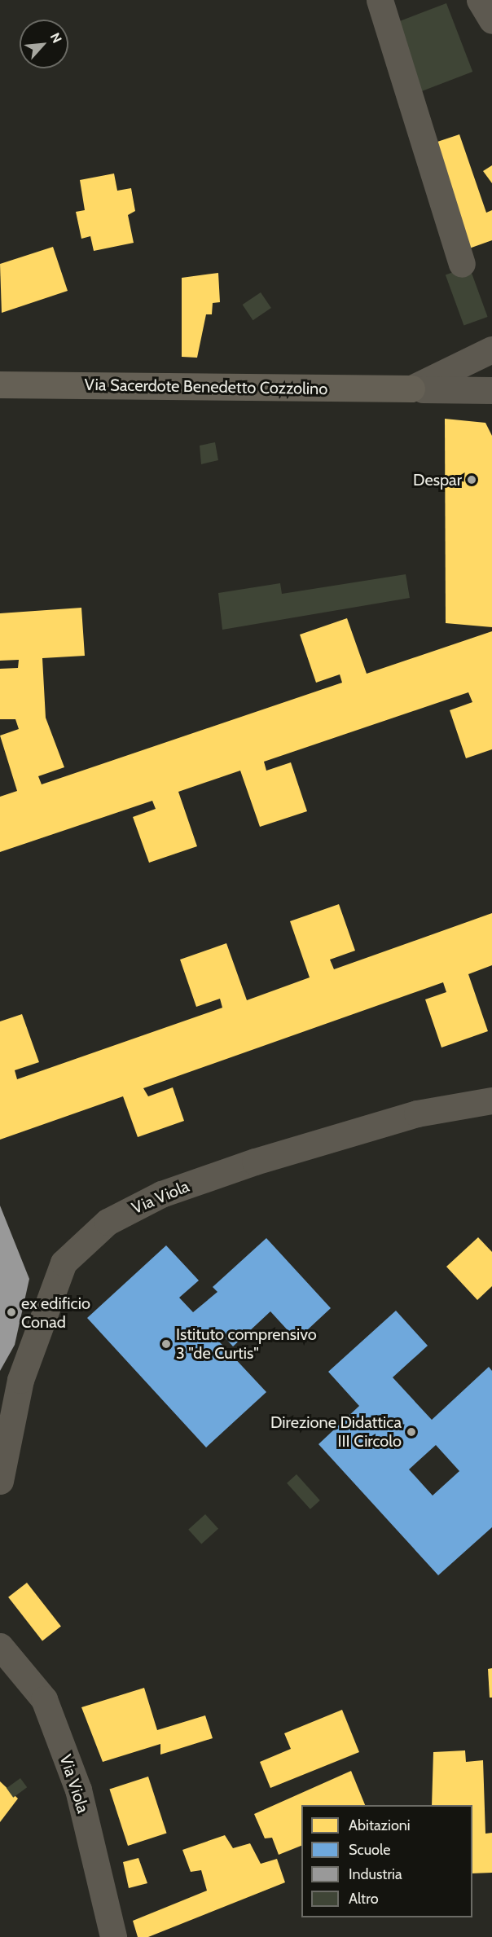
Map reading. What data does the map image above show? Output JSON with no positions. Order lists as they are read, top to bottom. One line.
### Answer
{"streets":{"main road":["Via Sacerdote Benedetto Cozzolino"],"street":["Via Viola"]},"places":["Despar","ex edificio Conad","Istituto comprensivo 3 \"de Curtis\"","Direzione Didattica III Circolo"],"legend":["Abitazioni","Scuole","Industria","Altro"],"north":"top right"}
